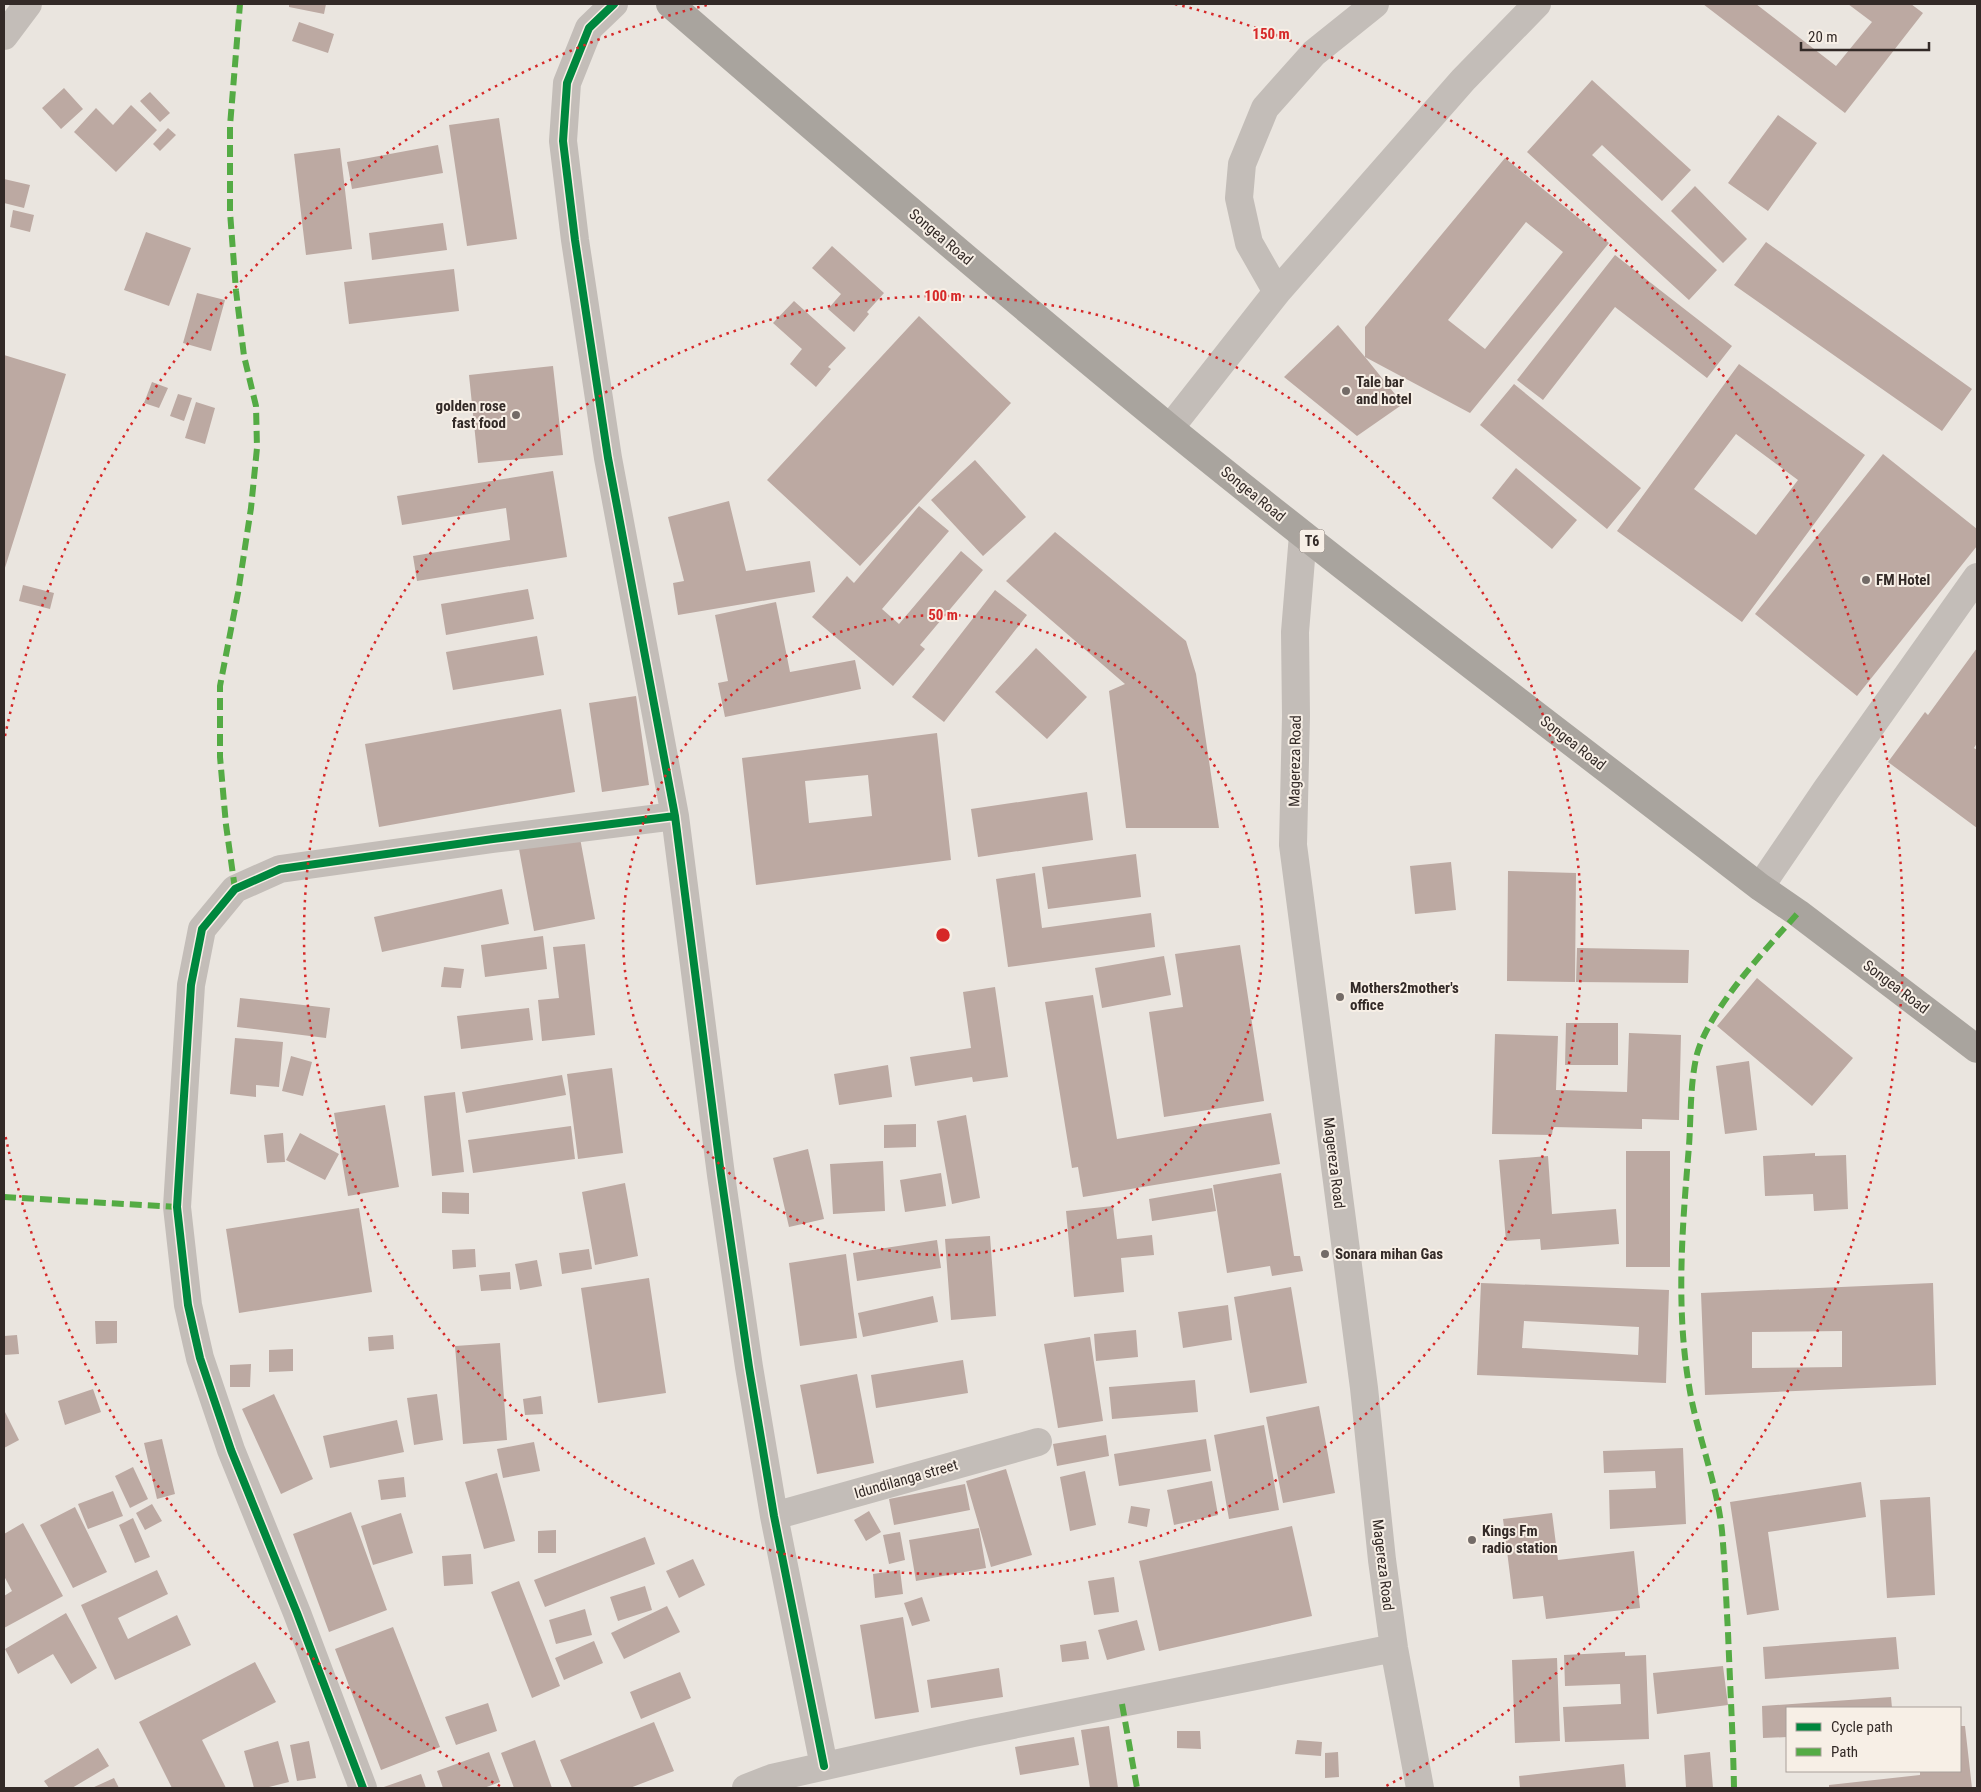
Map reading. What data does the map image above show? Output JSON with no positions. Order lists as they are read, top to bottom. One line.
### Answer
{"streets":{"highway":["Songea Road","T6"],"street":["Magereza Road","Idundilanga street"]},"crossings":[["Songea Road","Magereza Road"]],"places":["Tale bar and hotel","golden rose fast food","FM Hotel","Mothers2mother's office","Sonara mihan Gas","Kings Fm radio station"],"legend":["Cycle path","Path"],"scale_bar":"20 m","rings":["150 m","100 m","50 m"]}
